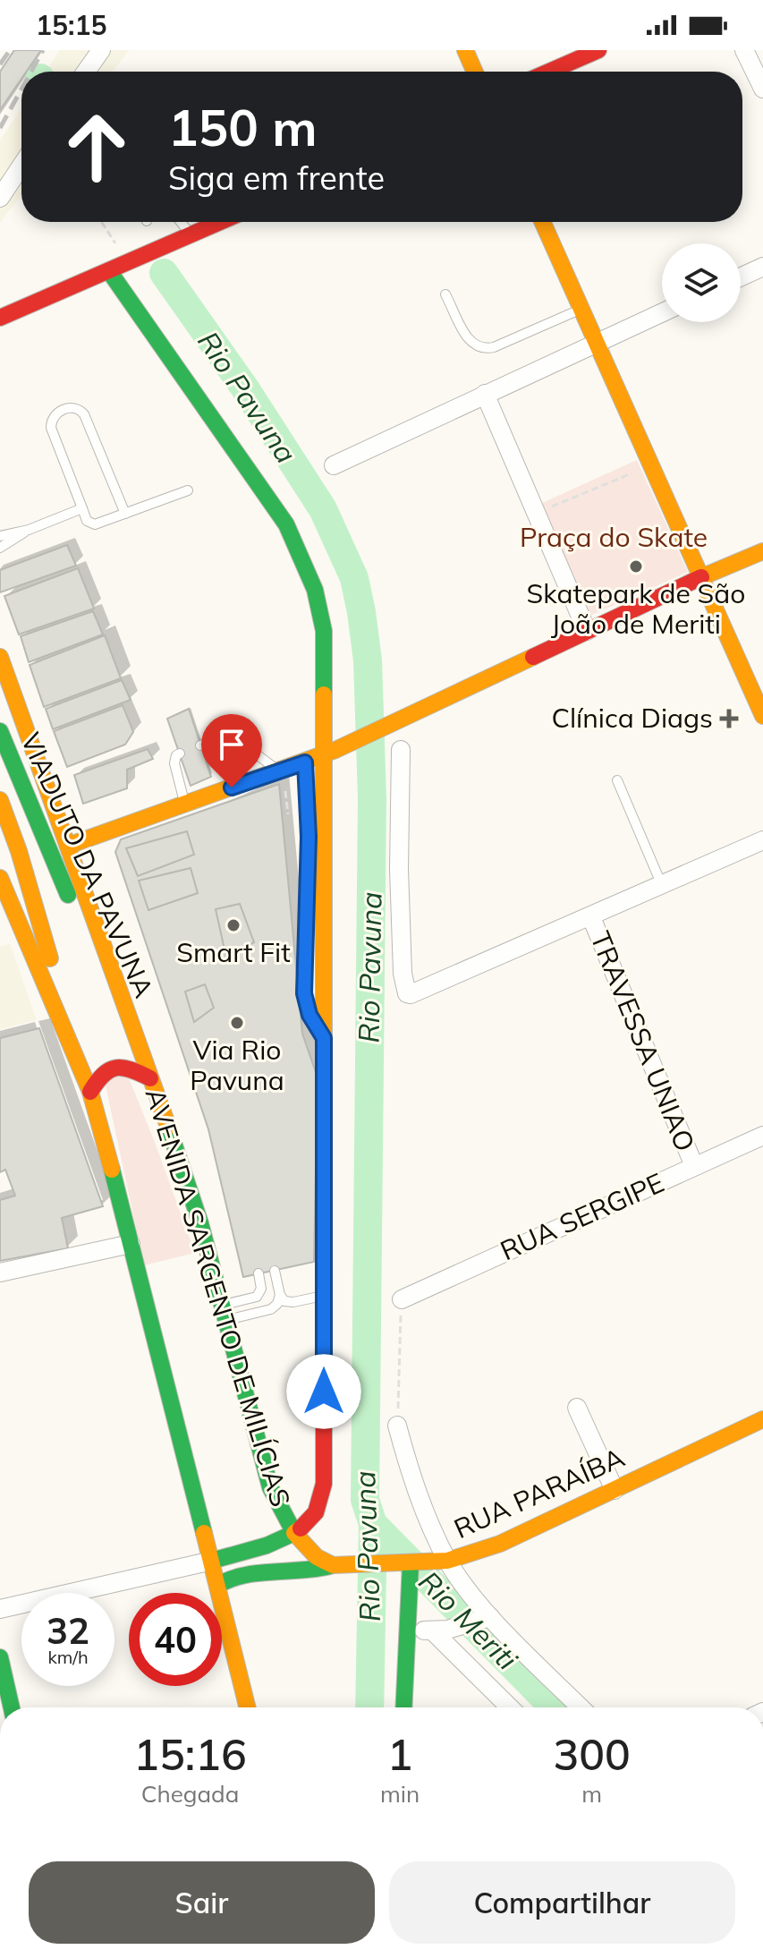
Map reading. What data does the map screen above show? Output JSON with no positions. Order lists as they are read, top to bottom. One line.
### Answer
{"streets":{"main road":["VIADUTO DA PAVUNA","AVENIDA SARGENTO DE MILÍCIAS","RUA PARAÍBA"],"street":["TRAVESSA UNIAO","RUA SERGIPE"]},"crossings":[["VIADUTO DA PAVUNA","AVENIDA SARGENTO DE MILÍCIAS"],["TRAVESSA UNIAO","RUA SERGIPE"]],"water":["Rio Pavuna","Rio Meriti"],"parks":["Praça do Skate"],"places":{"other":["Skatepark de São João de Meriti","Smart Fit","Via Rio Pavuna"],"health":["Clínica Diags"]},"page":{"status":"15:15","turn":["150 m","Siga em frente"],"speed":"32 km/h","limit":"40","eta":["15:16","Chegada","1","min","300","m"],"buttons":["Sair","Compartilhar"]}}
